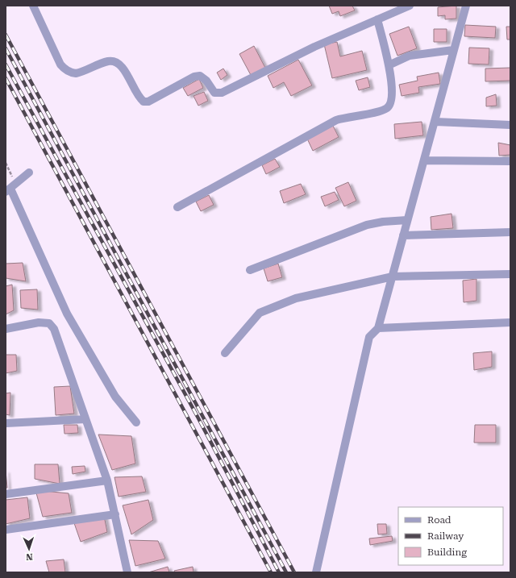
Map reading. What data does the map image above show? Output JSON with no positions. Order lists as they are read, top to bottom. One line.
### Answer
{"legend":["Road","Railway","Building"],"north":"bottom"}
